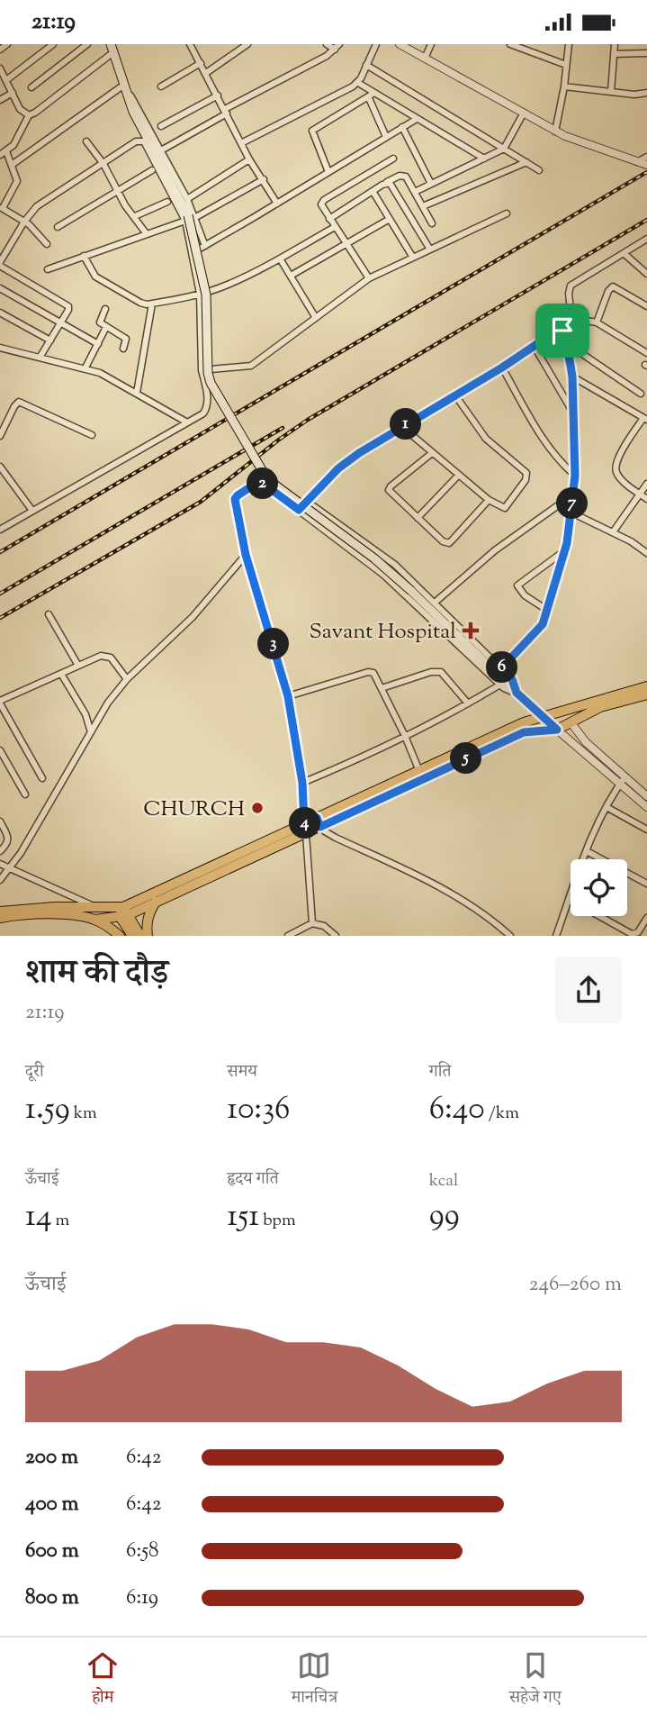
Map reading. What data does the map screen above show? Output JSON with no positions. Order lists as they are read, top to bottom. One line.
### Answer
{"places":{"health":["Savant Hospital"],"other":["CHURCH"]},"page":{"status":"21:19","pins":["1","2","7","3","6","5","4"],"heading":["शाम की दौड़","21:19"],"stats":[["दूरी","1.59 km"],["समय","10:36"],["गति","6:40 /km"],["ऊँचाई","14 m"],["हृदय गति","151 bpm"],["kcal","99"]],"chart":["ऊँचाई","246–260 m"],"list":[{"name":"200 m","note":"6:42"},{"name":"400 m","note":"6:42"},{"name":"600 m","note":"6:58"},{"name":"800 m","note":"6:19"}],"tabs":["होम","मानचित्र","सहेजे गए"]}}
